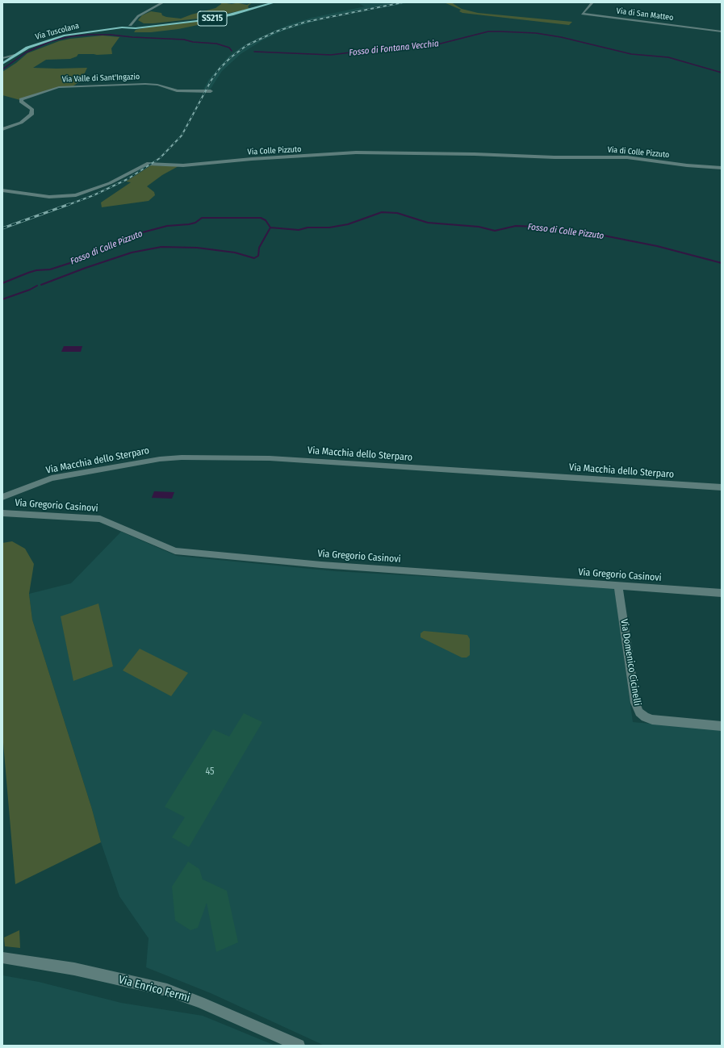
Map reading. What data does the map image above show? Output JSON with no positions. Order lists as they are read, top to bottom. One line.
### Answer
{"streets":{"main road":["SS215","Via Tuscolana"],"street":["Via di San Matteo","Via Valle di Sant'Ingazio","Via Colle Pizzuto","Via di Colle Pizzuto","Via Macchia dello Sterparo","Via Gregorio Casinovi","Via Domenico Cicinelli","Via Enrico Fermi"]},"crossings":[["Via Colle Pizzuto","Via di Colle Pizzuto"],["Via Gregorio Casinovi","Via Domenico Cicinelli"]],"water":["Fosso di Fontana Vecchia","Fosso di Colle Pizzuto"],"house_numbers":["45"]}
